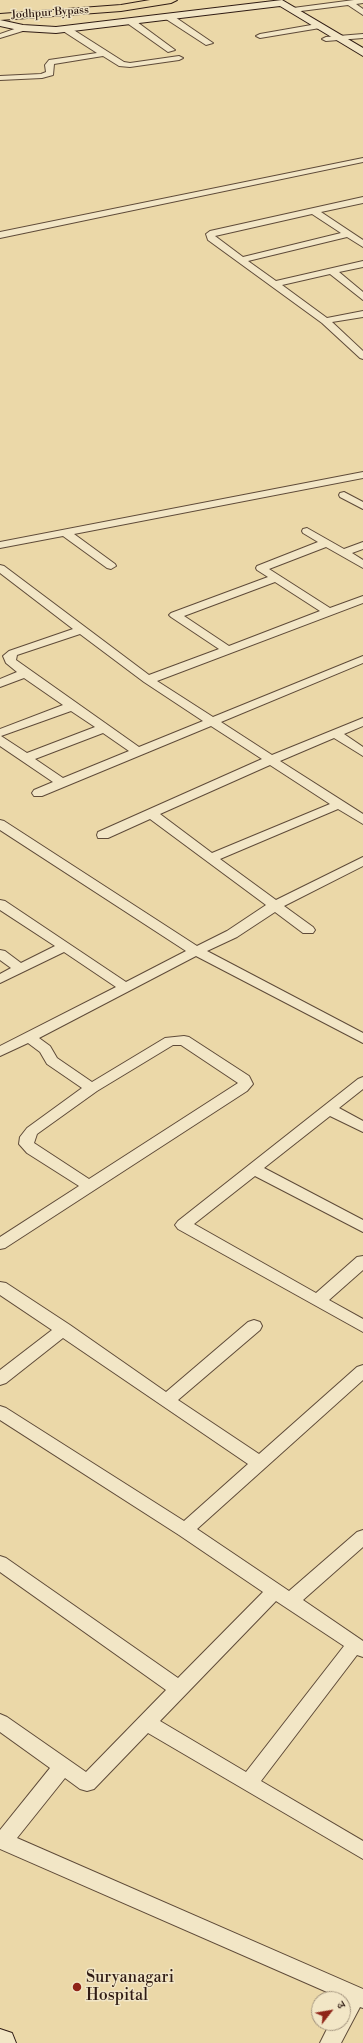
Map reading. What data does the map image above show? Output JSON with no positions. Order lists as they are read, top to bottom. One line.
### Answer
{"streets":{"highway":["Jodhpur Bypass"]},"places":["Suryanagari Hospital"],"north":"top right"}
